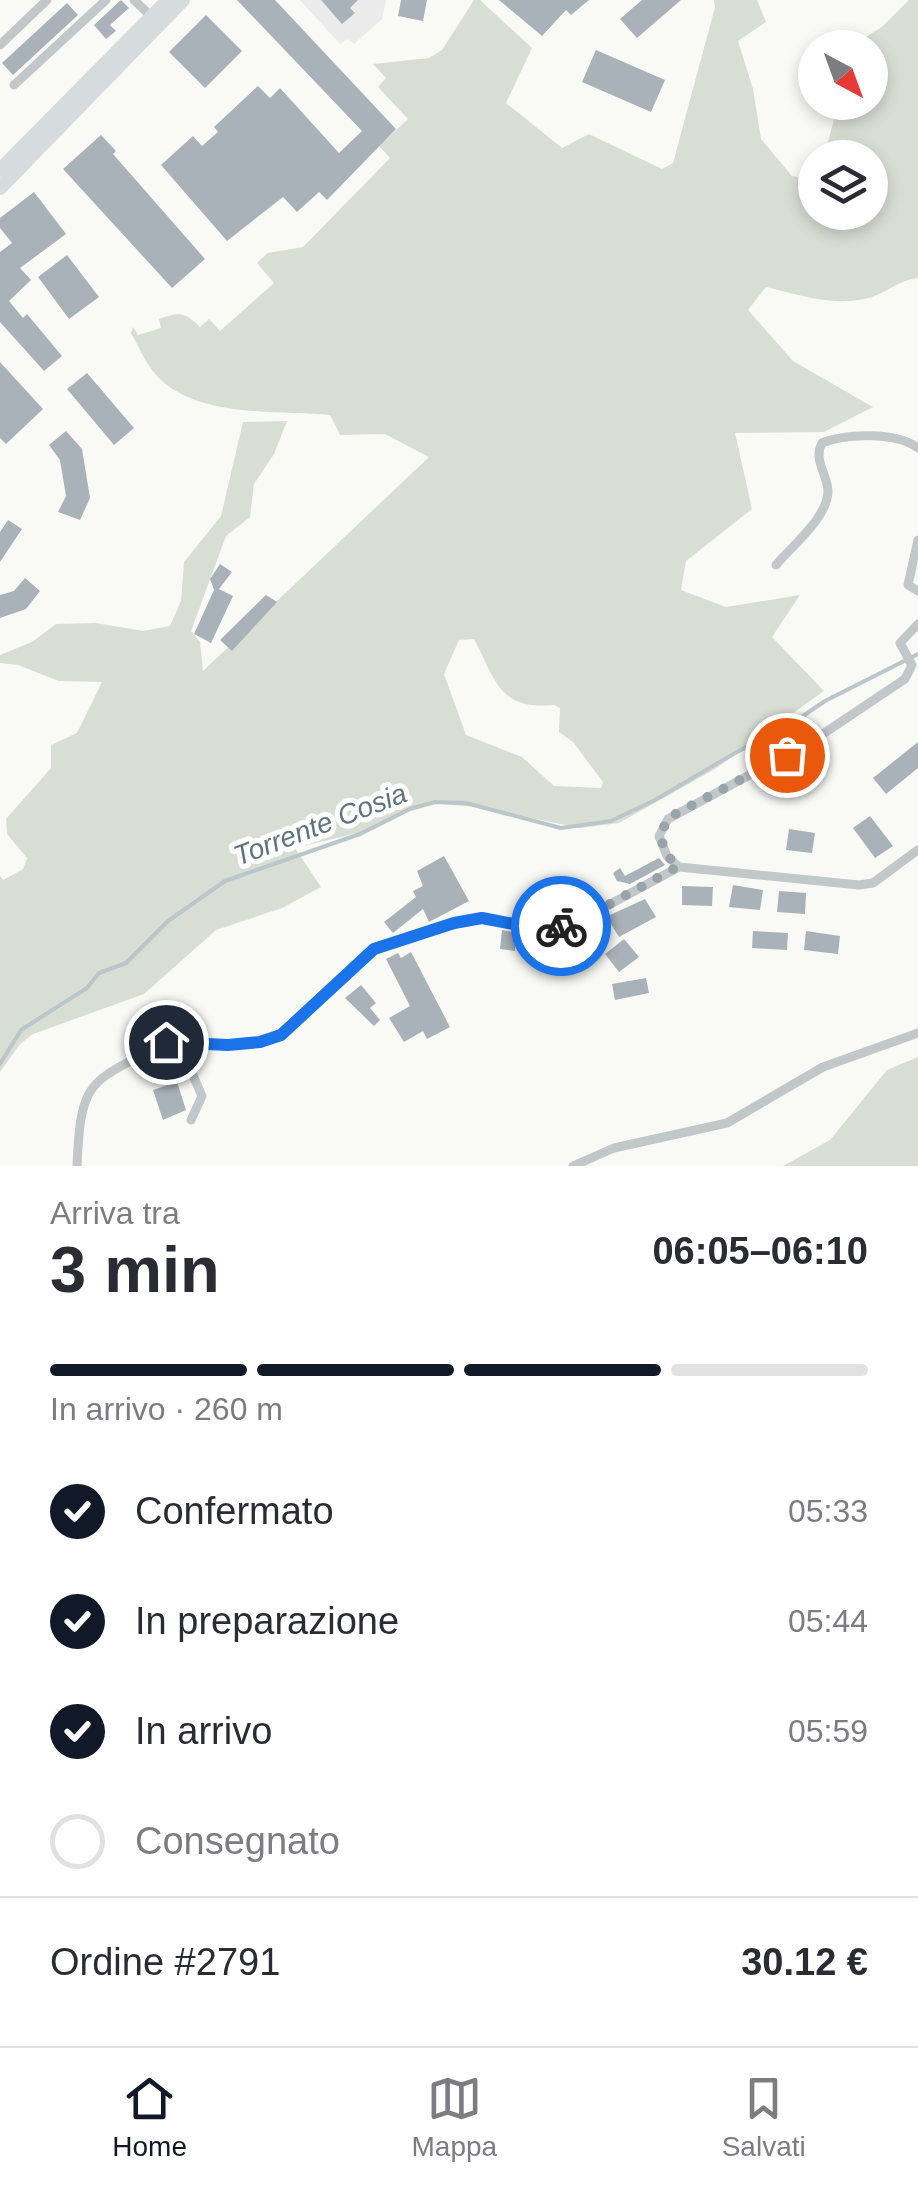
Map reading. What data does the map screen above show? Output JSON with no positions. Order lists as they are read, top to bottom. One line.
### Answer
{"water":["Torrente Cosia"],"north":"bottom right","page":{"heading":["3 min","Arriva tra","06:05–06:10"],"panel":["Ordine #2791","30.12 €"],"bar":"In arrivo · 260 m","list":[["Confermato","05:33"],["In preparazione","05:44"],["In arrivo","05:59"],"Consegnato"],"tabs":["Home","Mappa","Salvati"]}}
